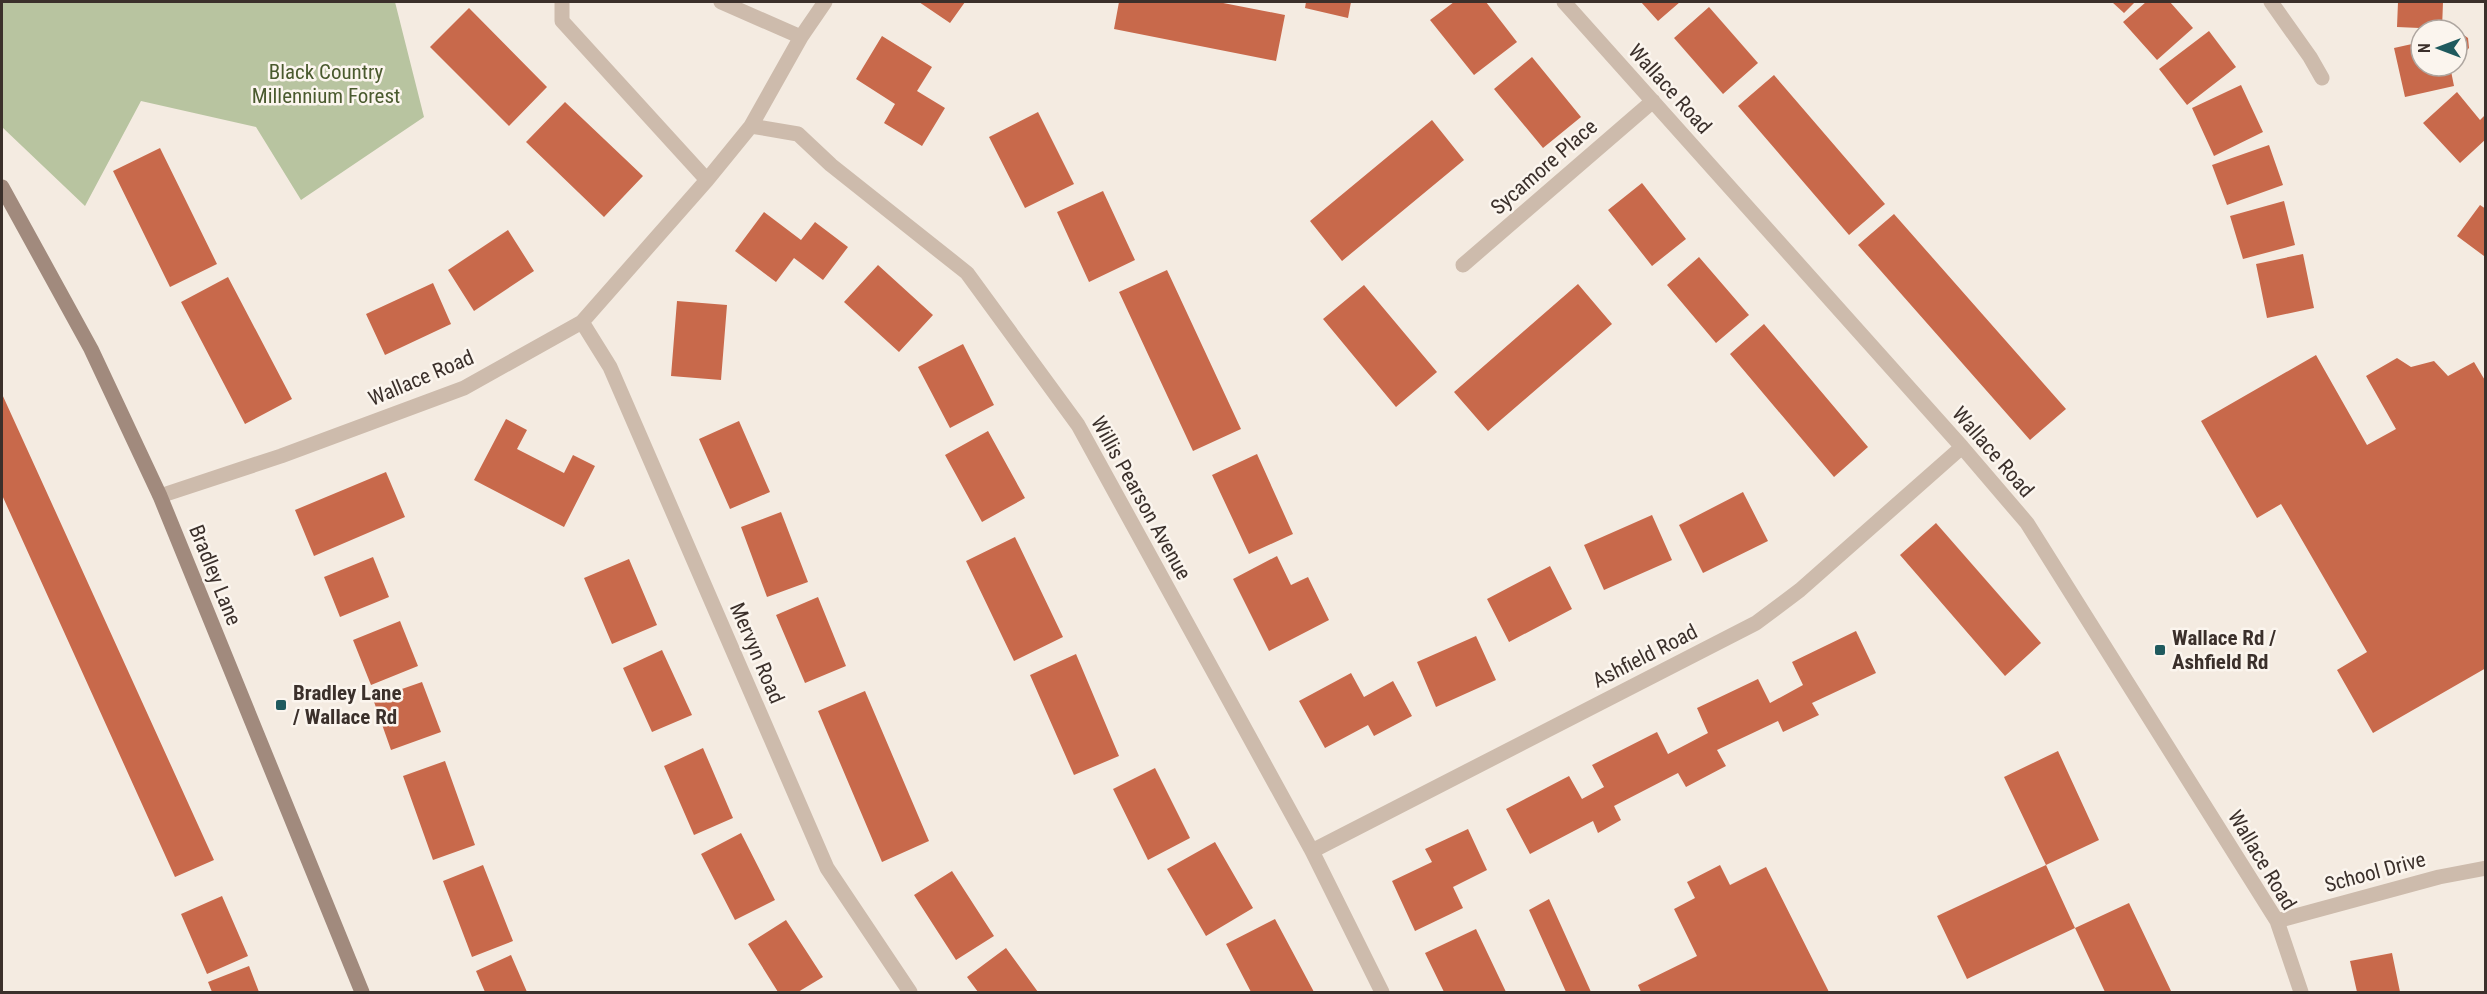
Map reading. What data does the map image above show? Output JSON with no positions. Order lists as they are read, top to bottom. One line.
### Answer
{"streets":{"street":["Wallace Road","Sycamore Place","Willis Pearson Avenue","Bradley Lane","Mervyn Road","Ashfield Road","School Drive"]},"crossings":[["Wallace Road","Sycamore Place"],["Wallace Road","Willis Pearson Avenue"],["Wallace Road","Bradley Lane"],["Wallace Road","Mervyn Road"],["Wallace Road","Ashfield Road"],["Wallace Road","School Drive"],["Willis Pearson Avenue","Ashfield Road"]],"parks":["Black Country Millennium Forest"],"places":{"transit":["Wallace Rd / Ashfield Rd","Bradley Lane / Wallace Rd"]},"north":"left"}
